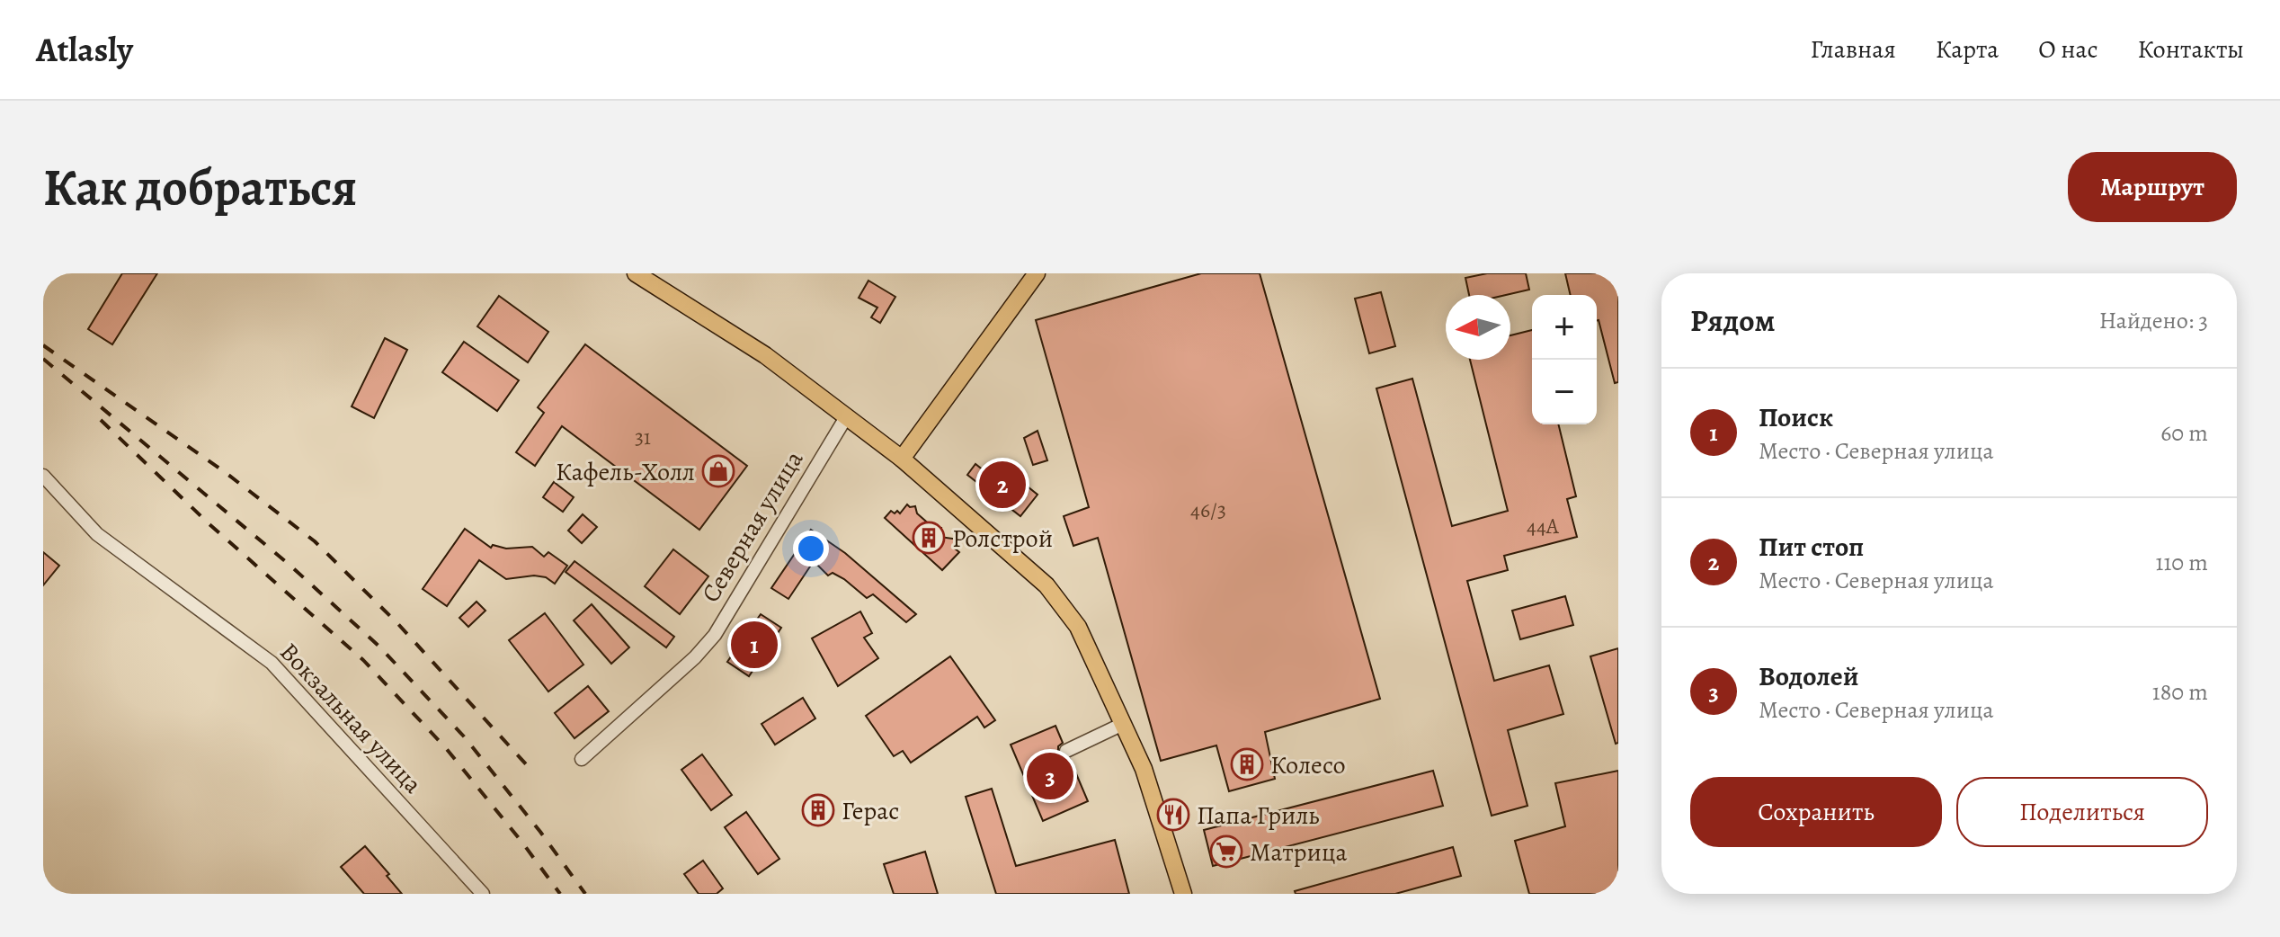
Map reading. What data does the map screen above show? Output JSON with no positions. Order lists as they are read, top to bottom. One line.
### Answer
{"streets":{"street":["Северная улица","Вокзальная улица"]},"places":{"shop":["Кафель-Холл"],"building":["Ролстрой","Колесо","Герас"],"restaurant":["Папа Гриль"],"supermarket":["Матрица"]},"house_numbers":["31","46/3","44А"],"north":"left","page":{"header":"Atlasly","nav":["Главная","Карта","О нас","Контакты"],"buttons":["Маршрут",["Сохранить","Поделиться"]],"title":"Как добраться","heading":["Рядом","Найдено: 3"],"map_buttons":["+","−"],"list":[{"mark":"1","name":"Поиск","note":"Место · Северная улица","value":"60 m"},{"mark":"2","name":"Пит стоп","note":"Место · Северная улица","value":"110 m"},{"mark":"3","name":"Водолей","note":"Место · Северная улица","value":"180 m"}],"pins":["2","1","3"]}}
